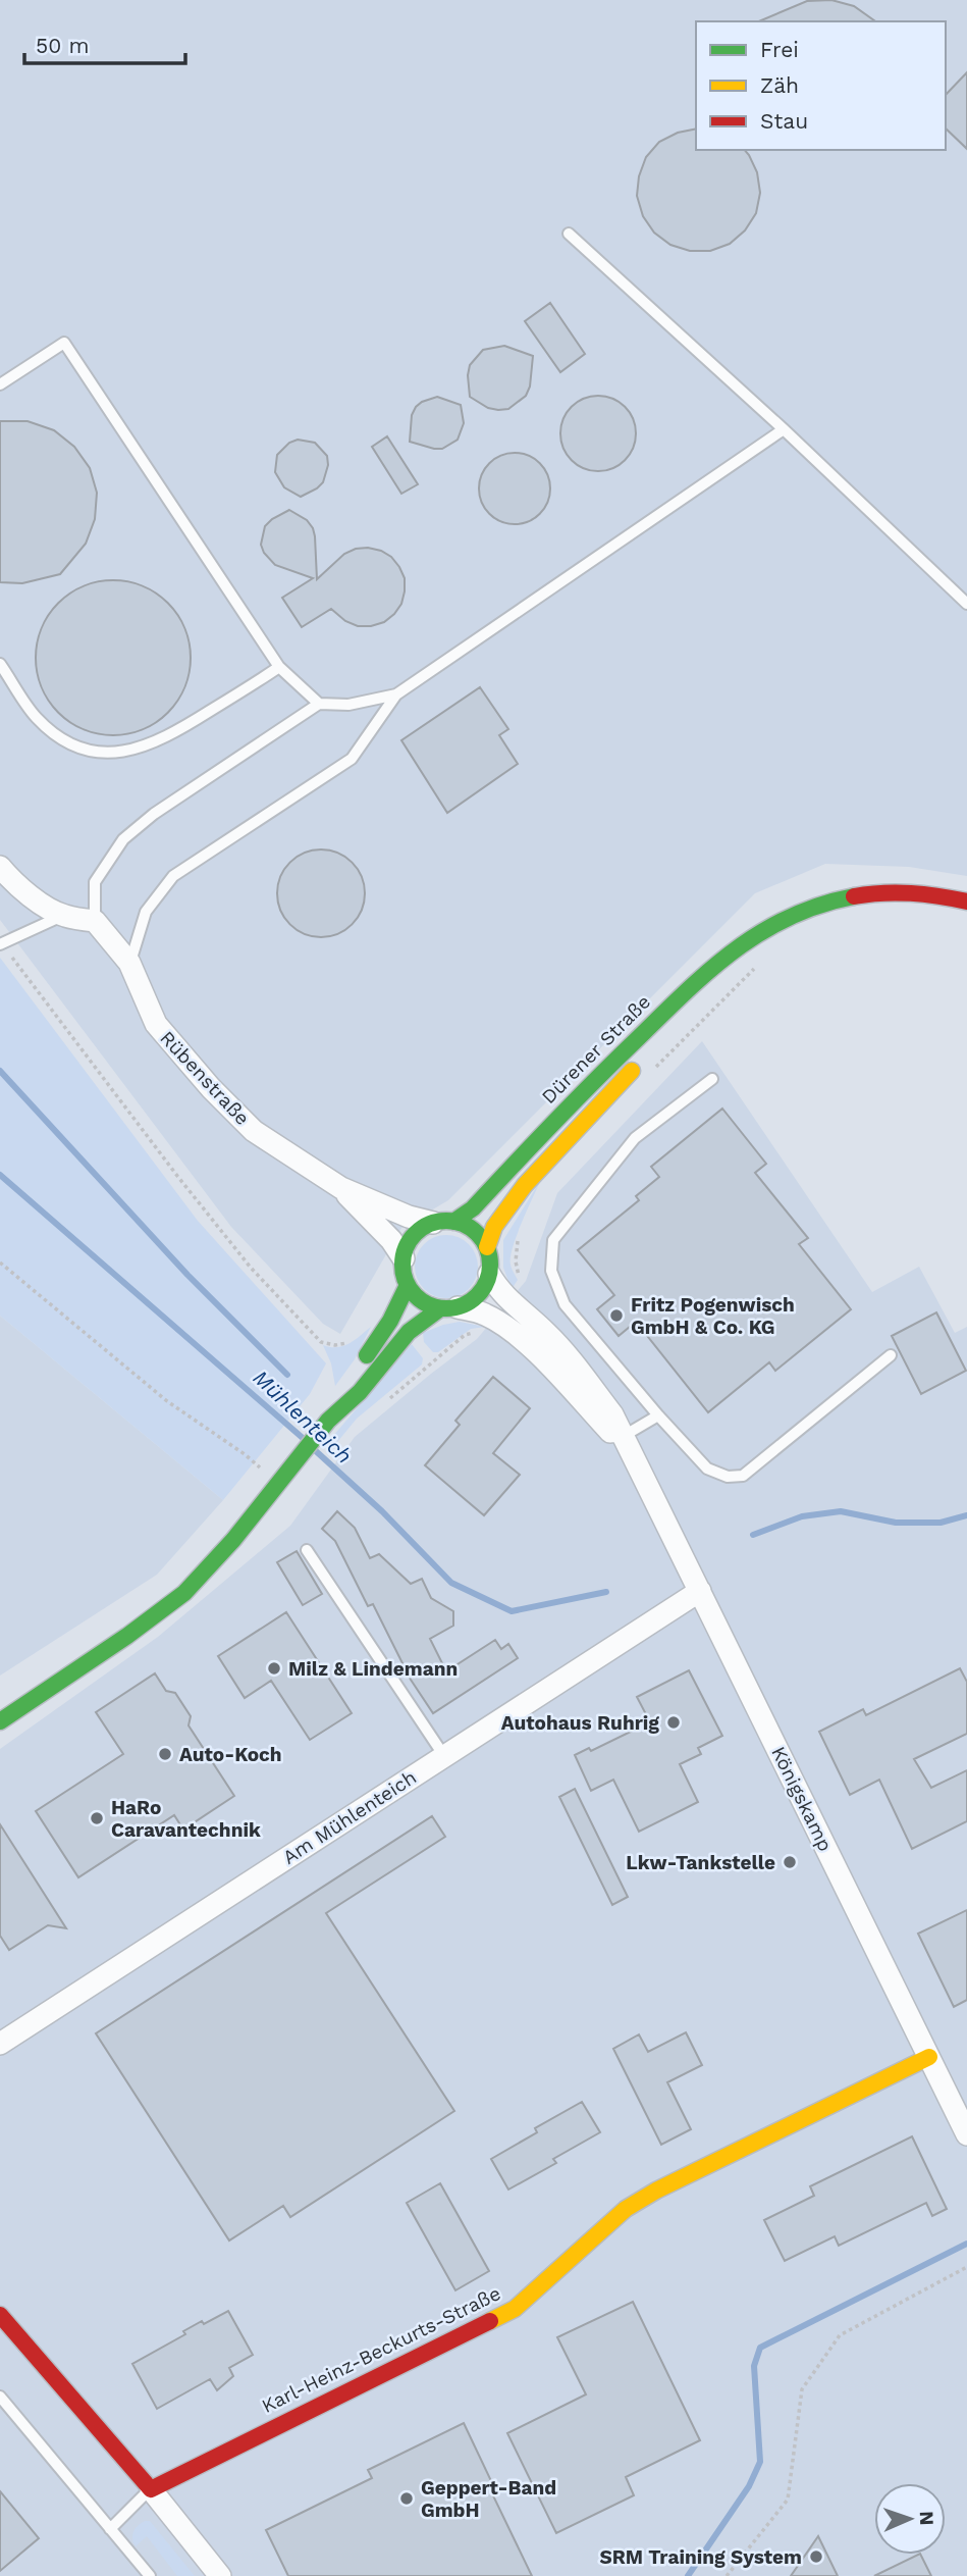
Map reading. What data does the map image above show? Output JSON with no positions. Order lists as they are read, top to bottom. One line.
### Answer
{"streets":{"main road":["Dürener Straße","Karl-Heinz-Beckurts-Straße"],"street":["Rübenstraße","Königskamp","Am Mühlenteich"]},"crossings":[["Dürener Straße","Rübenstraße"],["Dürener Straße","Königskamp"],["Rübenstraße","Königskamp"],["Königskamp","Am Mühlenteich"],["Königskamp","Karl-Heinz-Beckurts-Straße"]],"water":["Mühlenteich"],"places":["Fritz Pogenwisch GmbH & Co. KG","Milz & Lindemann","Autohaus Ruhrig","Auto-Koch","HaRo Caravantechnik","Lkw-Tankstelle","Geppert-Band GmbH","SRM Training System"],"legend":["Frei","Zäh","Stau"],"scale_bar":"50 m","north":"right"}
